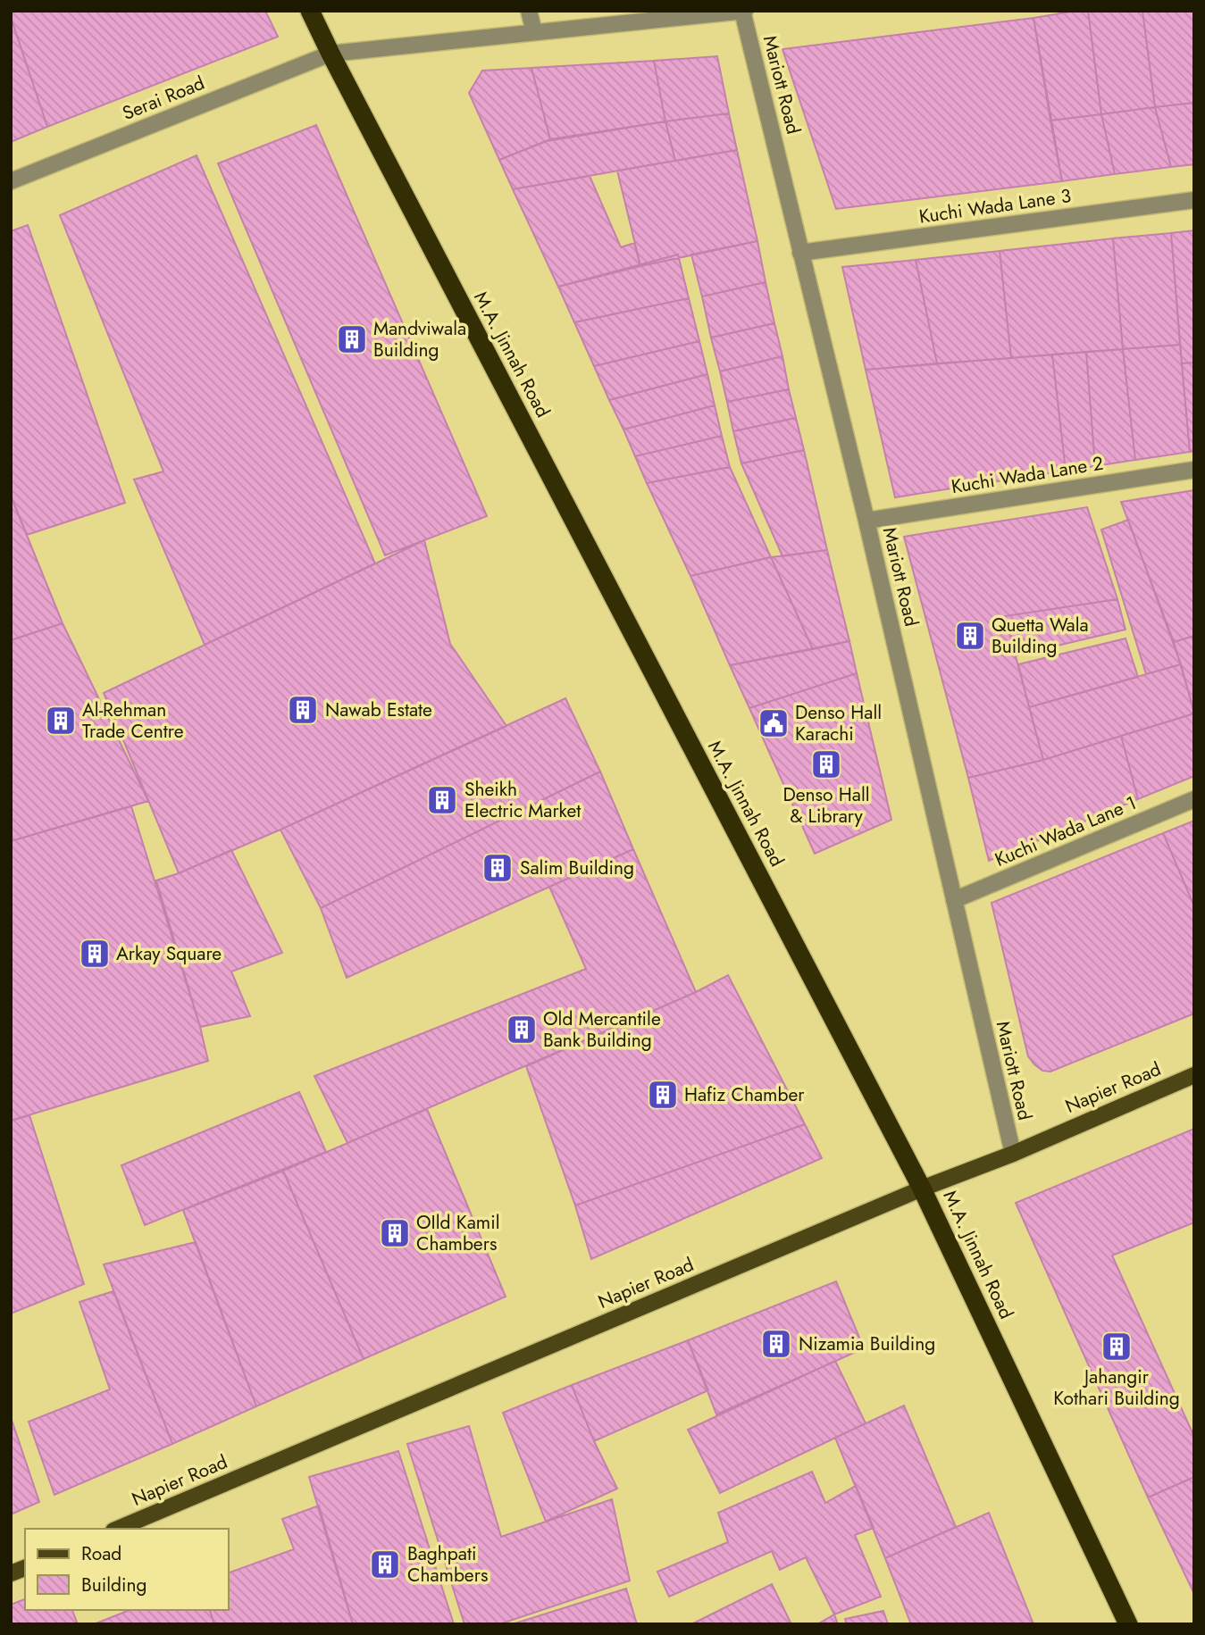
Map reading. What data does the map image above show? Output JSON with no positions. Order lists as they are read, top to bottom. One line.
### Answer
{"streets":{"highway":["M.A. Jinnah Road"],"main road":["Napier Road"],"street":["Mariott Road","Serai Road","Kuchi Wada Lane 3","Kuchi Wada Lane 2","Kuchi Wada Lane 1"]},"crossings":[["Mariott Road","Serai Road"],["Mariott Road","Kuchi Wada Lane 3"],["Mariott Road","Kuchi Wada Lane 2"],["Mariott Road","Kuchi Wada Lane 1"],["Mariott Road","Napier Road"],["Serai Road","M.A. Jinnah Road"],["M.A. Jinnah Road","Napier Road"]],"places":{"building":["Mandviwala Building","Quetta Wala Building","Nawab Estate","Al-Rehman Trade Centre","Denso Hall & Library","Sheikh Electric Market","Salim Building","Arkay Square","Old Mercantile Bank Building","Hafiz Chamber","OIld Kamil Chambers","Nizamia Building","Jahangir Kothari Building","Baghpati Chambers"],"public building":["Denso Hall Karachi"]},"legend":["Road","Building"]}
